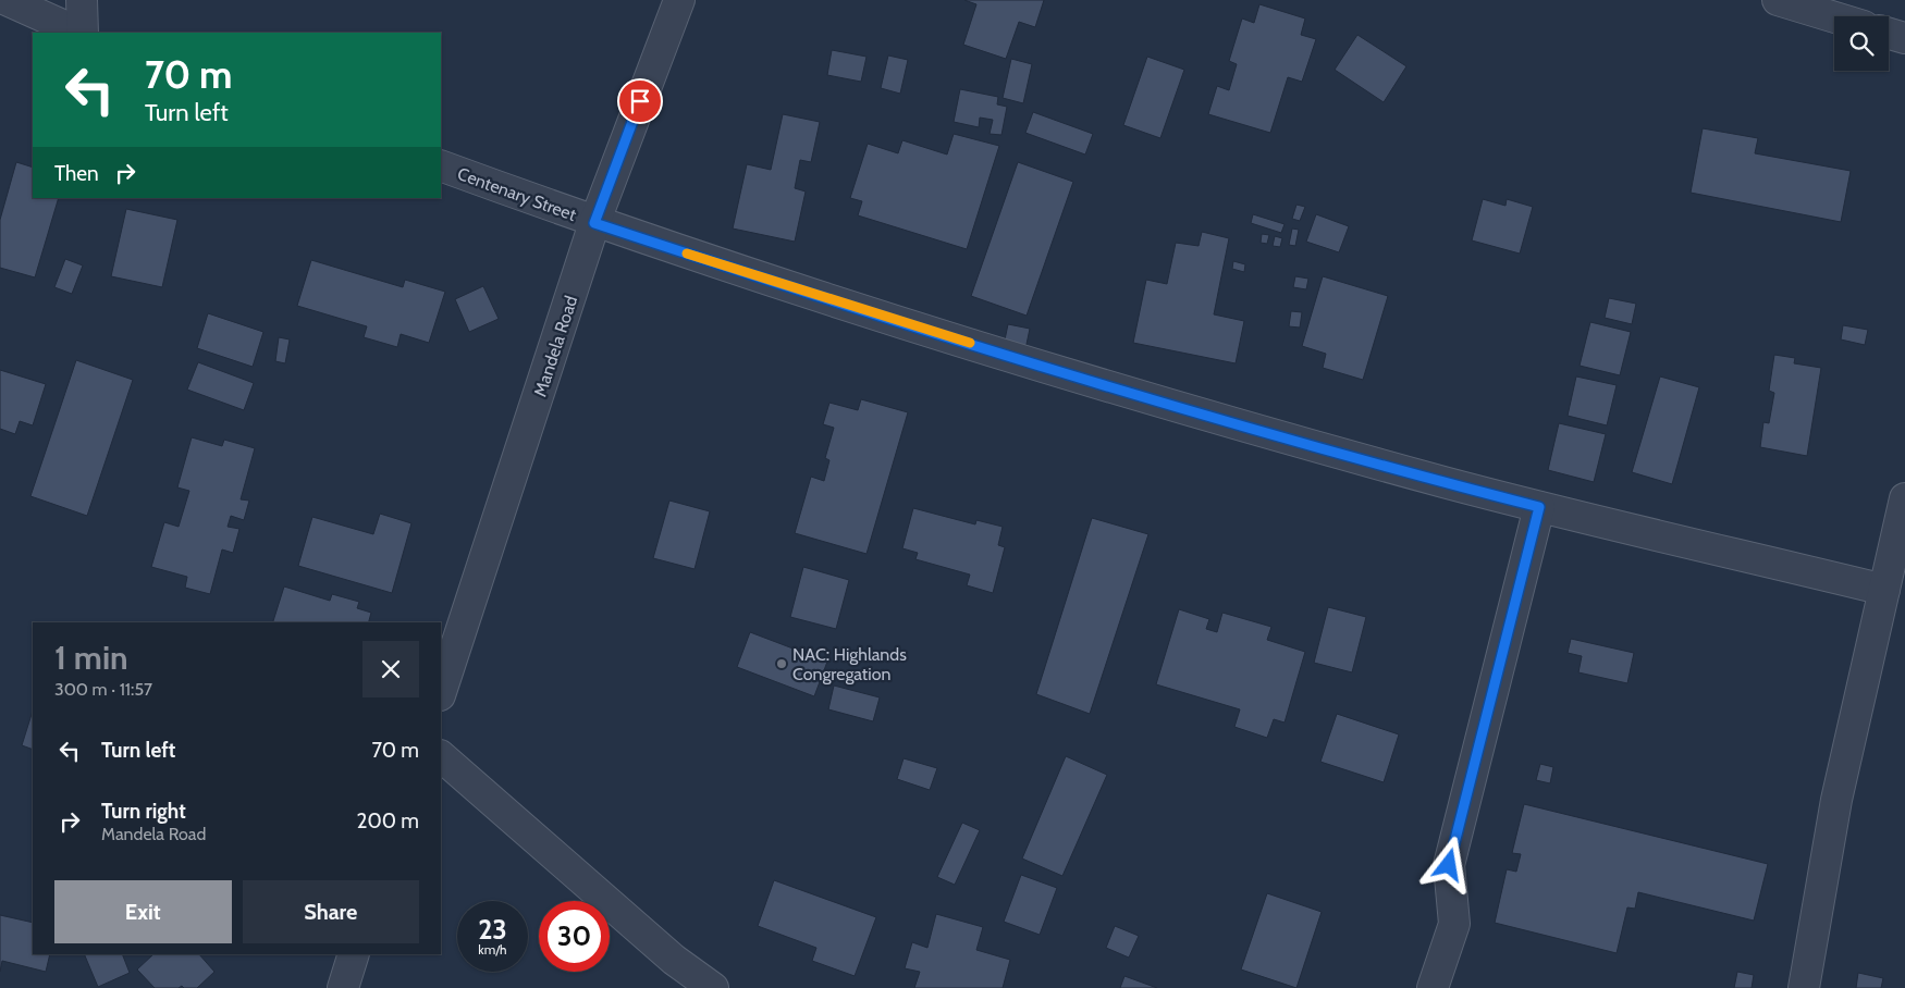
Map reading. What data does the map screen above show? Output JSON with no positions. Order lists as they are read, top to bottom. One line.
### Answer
{"streets":{"street":["Centenary Street","Mandela Road"]},"crossings":[["Centenary Street","Mandela Road"]],"places":["NAC: Highlands Congregation"],"page":{"turn":["70 m","Turn left"],"then":"Then","heading":["1 min","300 m · 11:57"],"list":[{"name":"Turn left","value":"70 m"},{"name":"Turn right","note":"Mandela Road","value":"200 m"}],"buttons":["Exit","Share"],"speed":"23 km/h","limit":"30"}}
